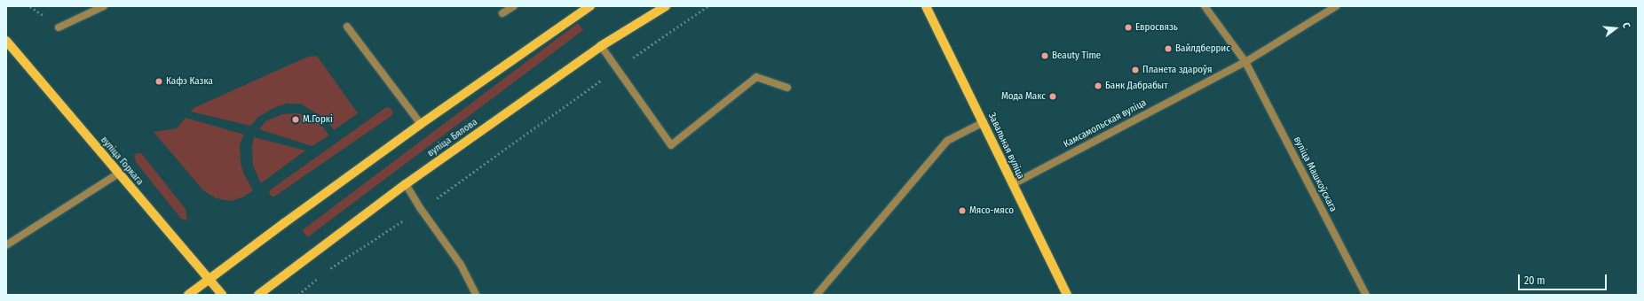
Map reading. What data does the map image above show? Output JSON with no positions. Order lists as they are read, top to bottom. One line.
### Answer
{"streets":{"main road":["вуліца Бялова","Завальная вуліца","вуліца Горкага"],"street":["Камсамольская вуліца","вуліца Машкоўскага"]},"crossings":[["Камсамольская вуліца","Завальная вуліца"],["Камсамольская вуліца","вуліца Машкоўскага"]],"places":["Евросвязь","Вайлдберрис","Beauty Time","Планета здароўя","Кафэ Казка","Банк Дабрабыт","Мода Макс","М.Горкі","Мясо-мясо"],"scale_bar":"20 m","north":"right"}
